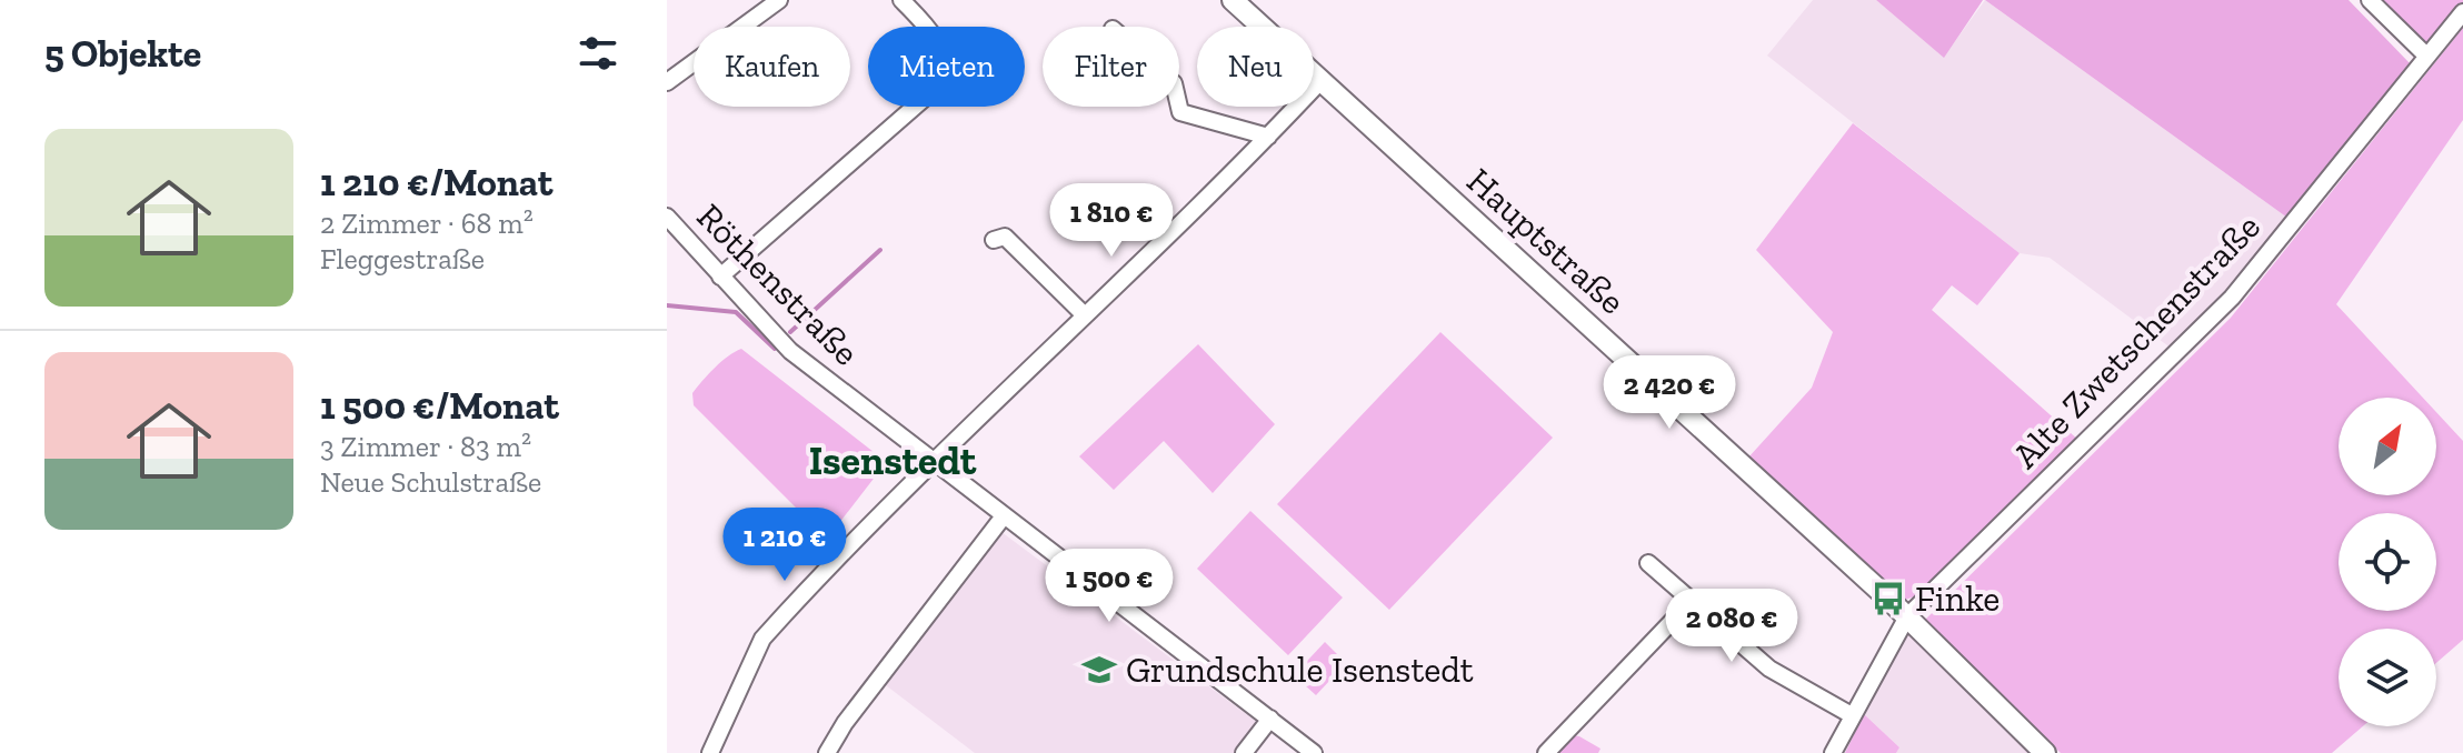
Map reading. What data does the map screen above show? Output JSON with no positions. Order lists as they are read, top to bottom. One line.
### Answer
{"streets":{"main road":["Hauptstraße"],"street":["Röthenstraße","Alte Zwetschenstraße"]},"crossings":[["Hauptstraße","Alte Zwetschenstraße"]],"districts":["Isenstedt"],"places":{"bus stop":["Finke"],"school or university":["Grundschule Isenstedt"]},"north":"top right","page":{"heading":"5 Objekte","chip":["Kaufen","Mieten","Filter","Neu"],"list":[{"name":"1 210 €/Monat","note":"2 Zimmer · 68 m² · Fleggestraße"},{"name":"1 500 €/Monat","note":"3 Zimmer · 83 m² · Neue Schulstraße"}],"price":["1 810 €","2 420 €","1 210 €","1 500 €","2 080 €"]}}
